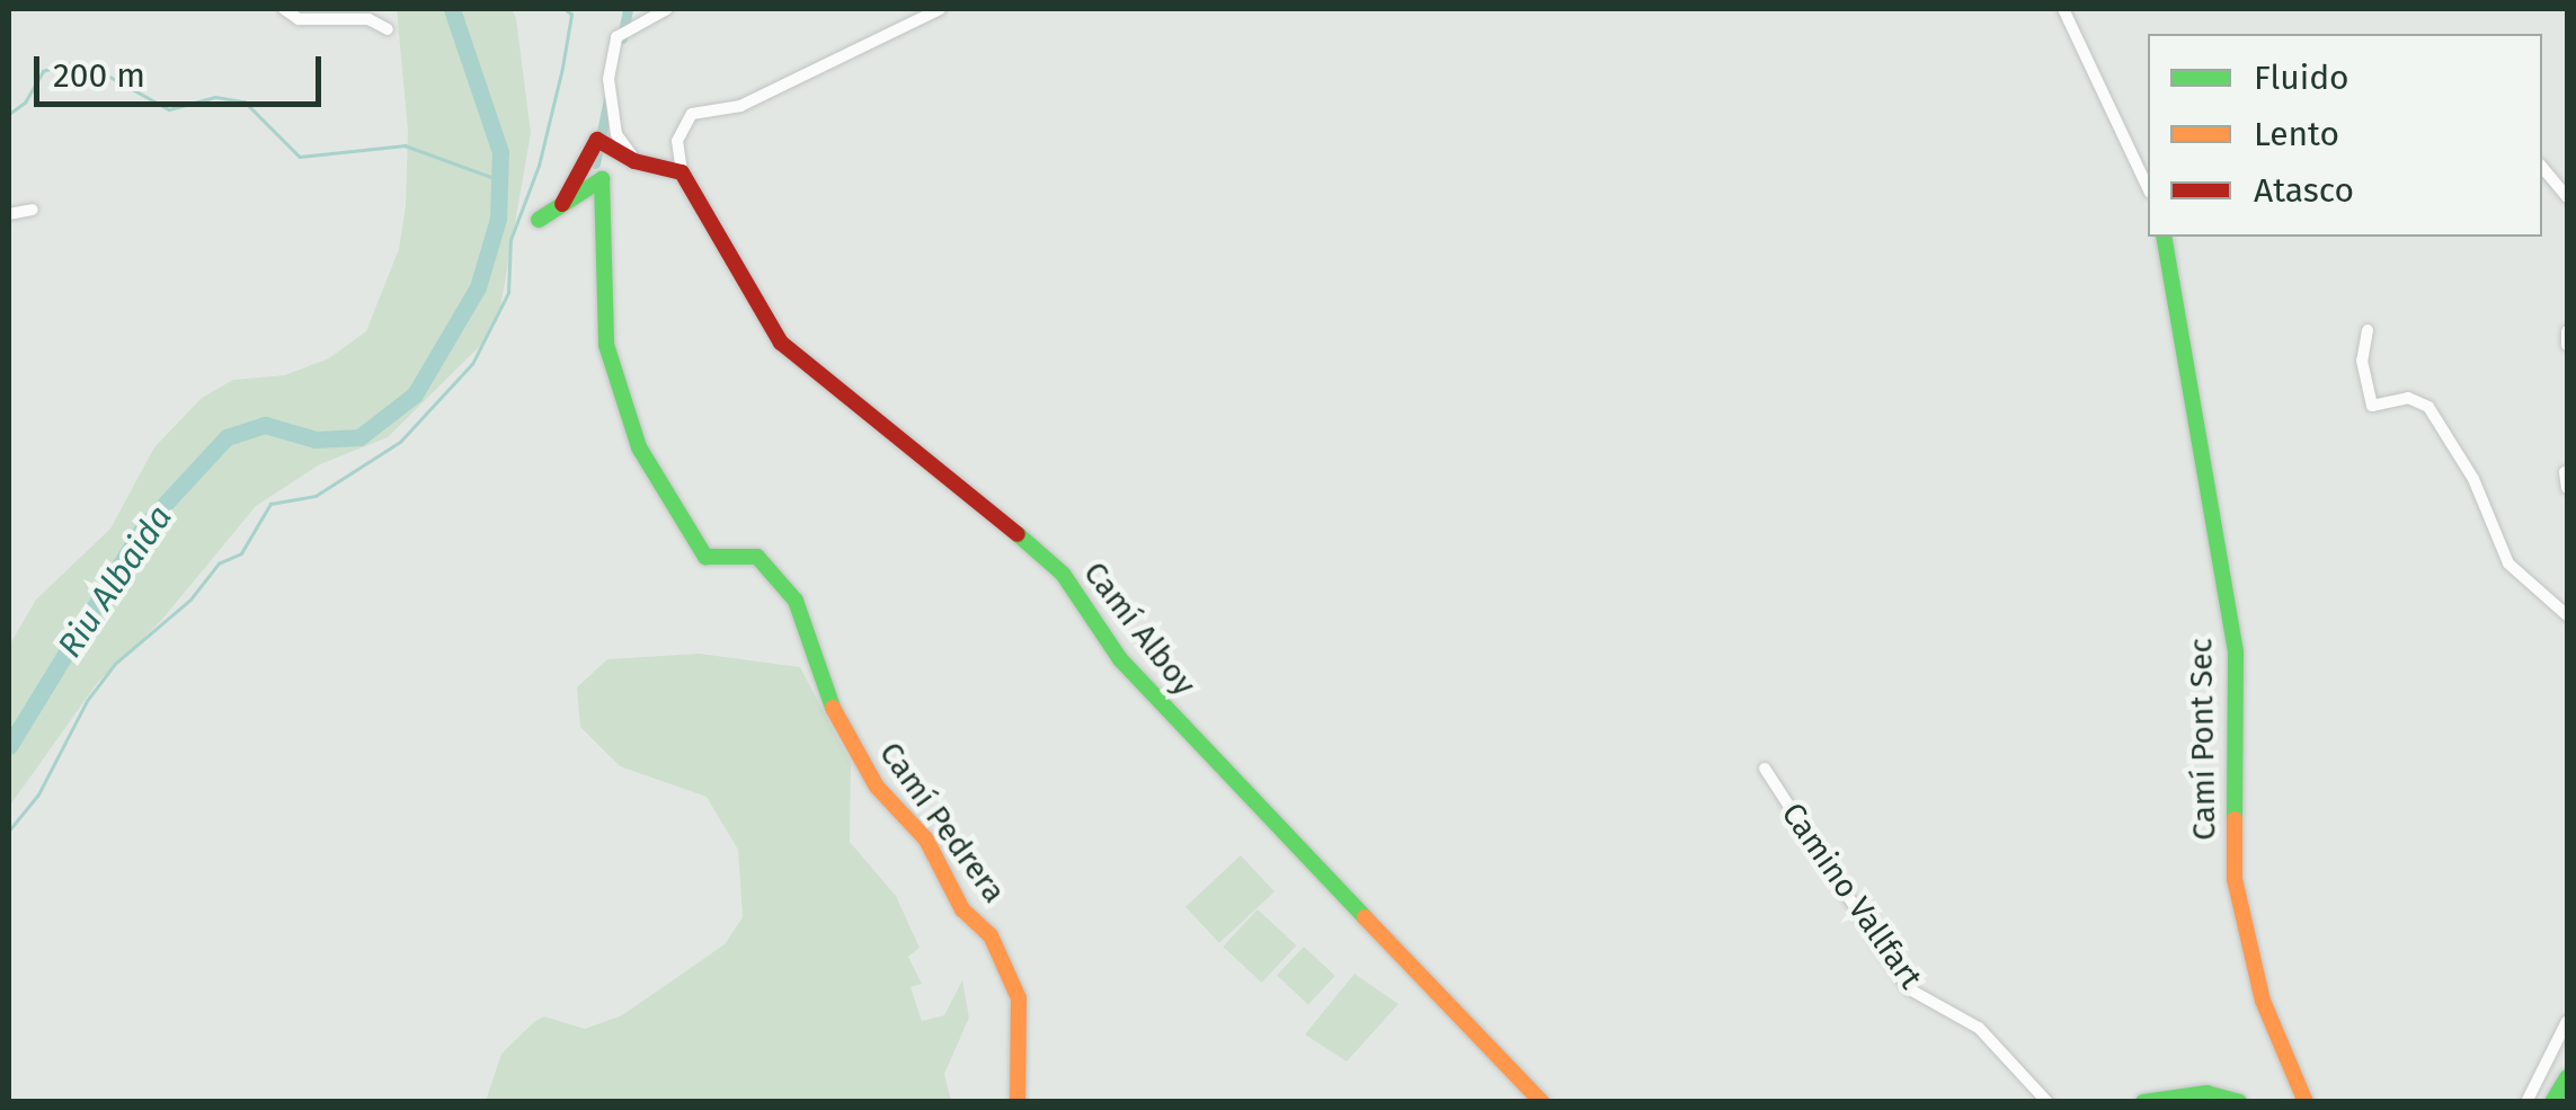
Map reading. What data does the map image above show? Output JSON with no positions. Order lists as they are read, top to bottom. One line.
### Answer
{"streets":{"street":["Camí Alboy","Camí Pont Sec","Camí Pedrera","Camino Vallfart"]},"water":["Riu Albaida"],"legend":["Fluido","Lento","Atasco"],"scale_bar":"200 m"}
